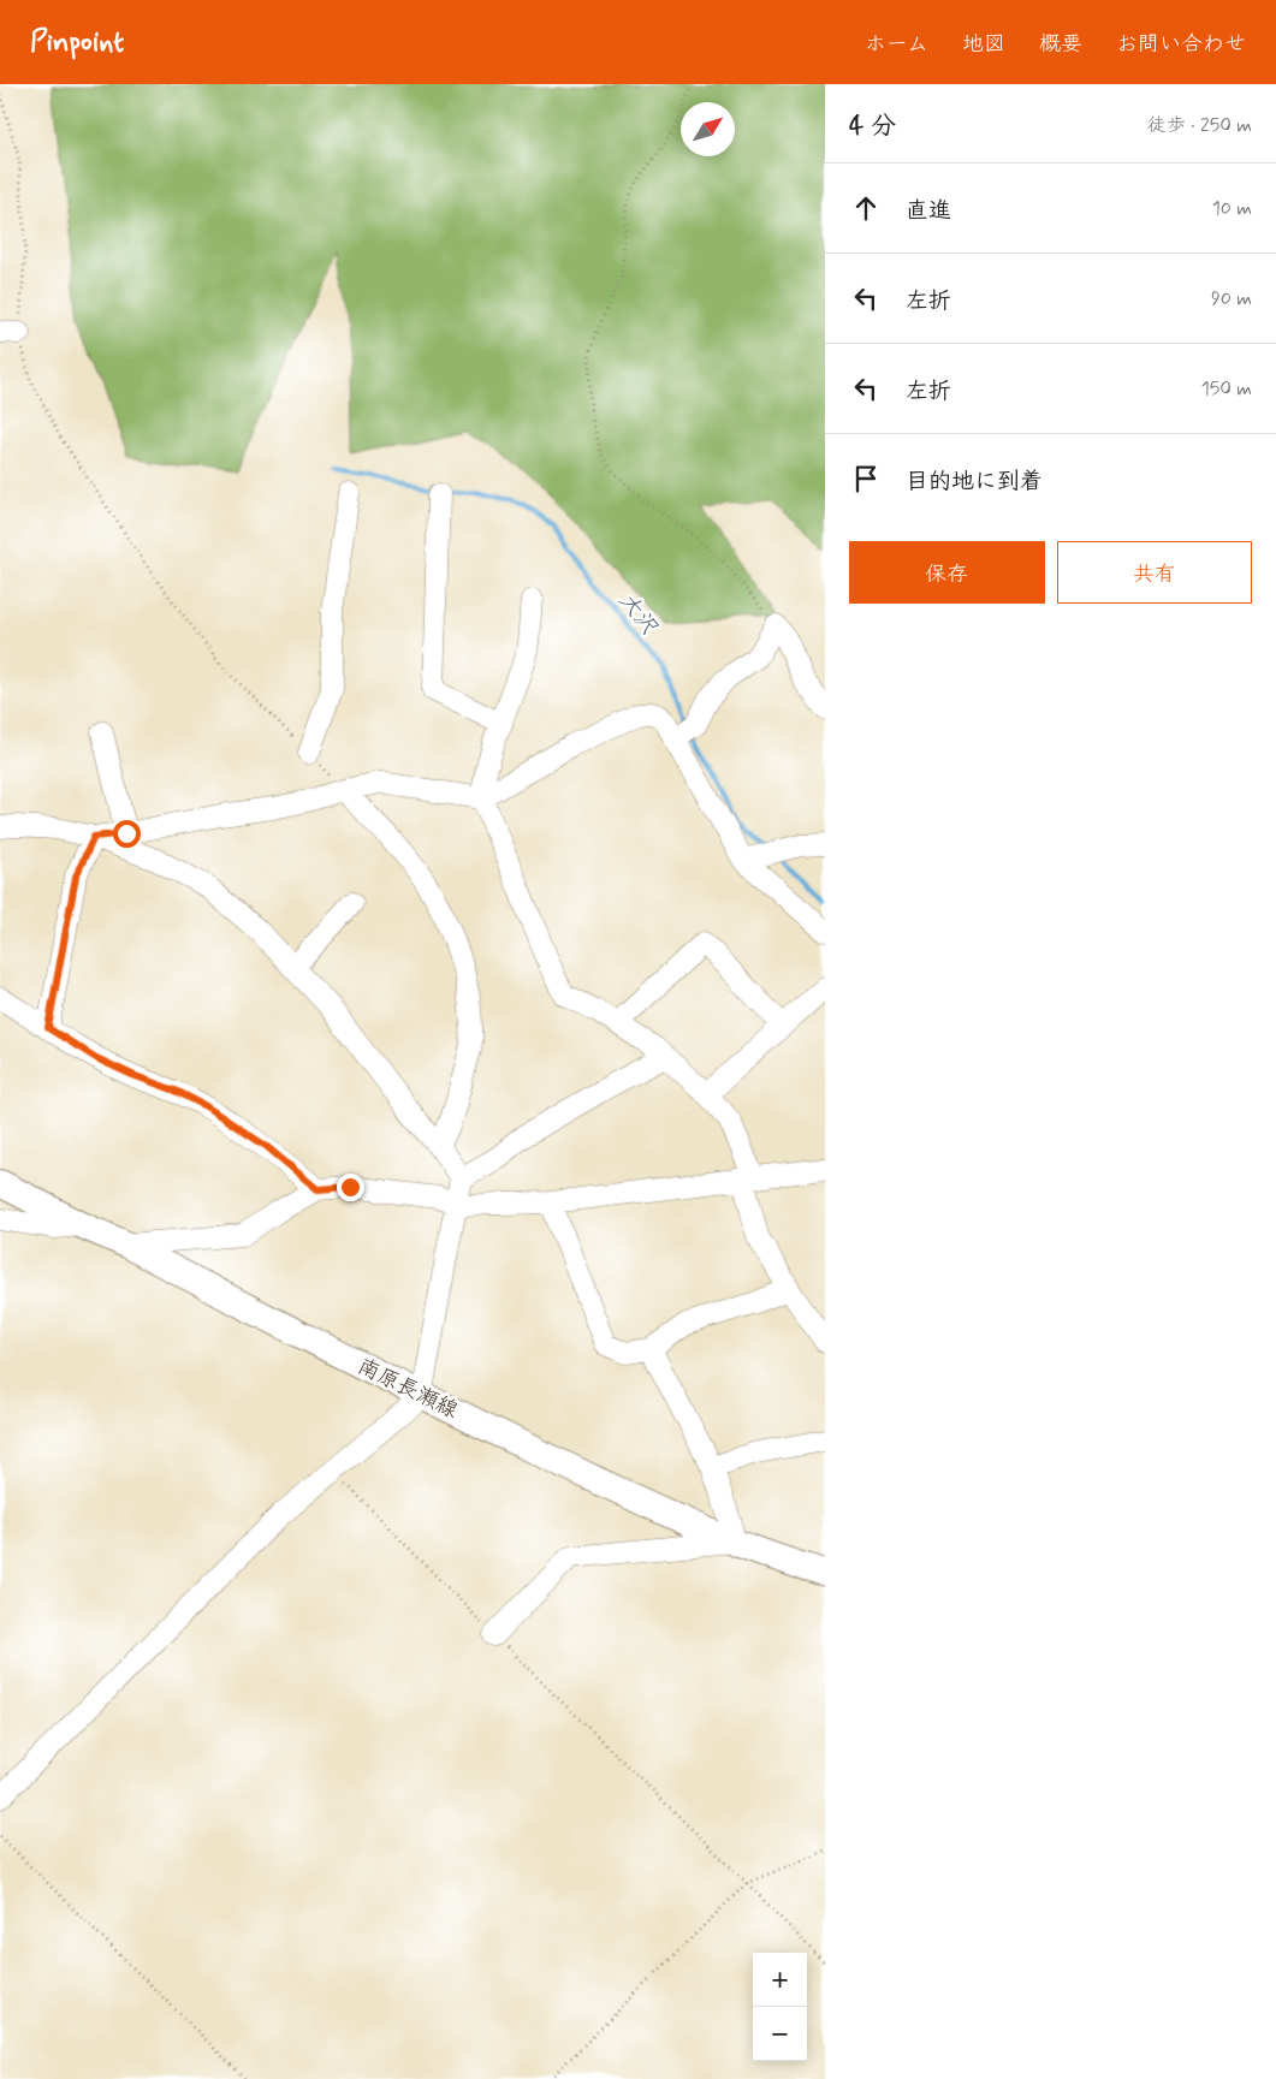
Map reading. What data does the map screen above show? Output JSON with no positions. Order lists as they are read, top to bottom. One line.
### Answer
{"streets":{"main road":["南原長瀬線"]},"water":["大沢"],"north":"top right","page":{"header":"Pinpoint","nav":["ホーム","地図","概要","お問い合わせ"],"heading":["4 分","徒歩 · 250 m"],"list":[["直進","10 m"],["左折","90 m"],["左折","150 m"],"目的地に到着"],"buttons":["保存","共有"],"map_buttons":["+","−"]}}
